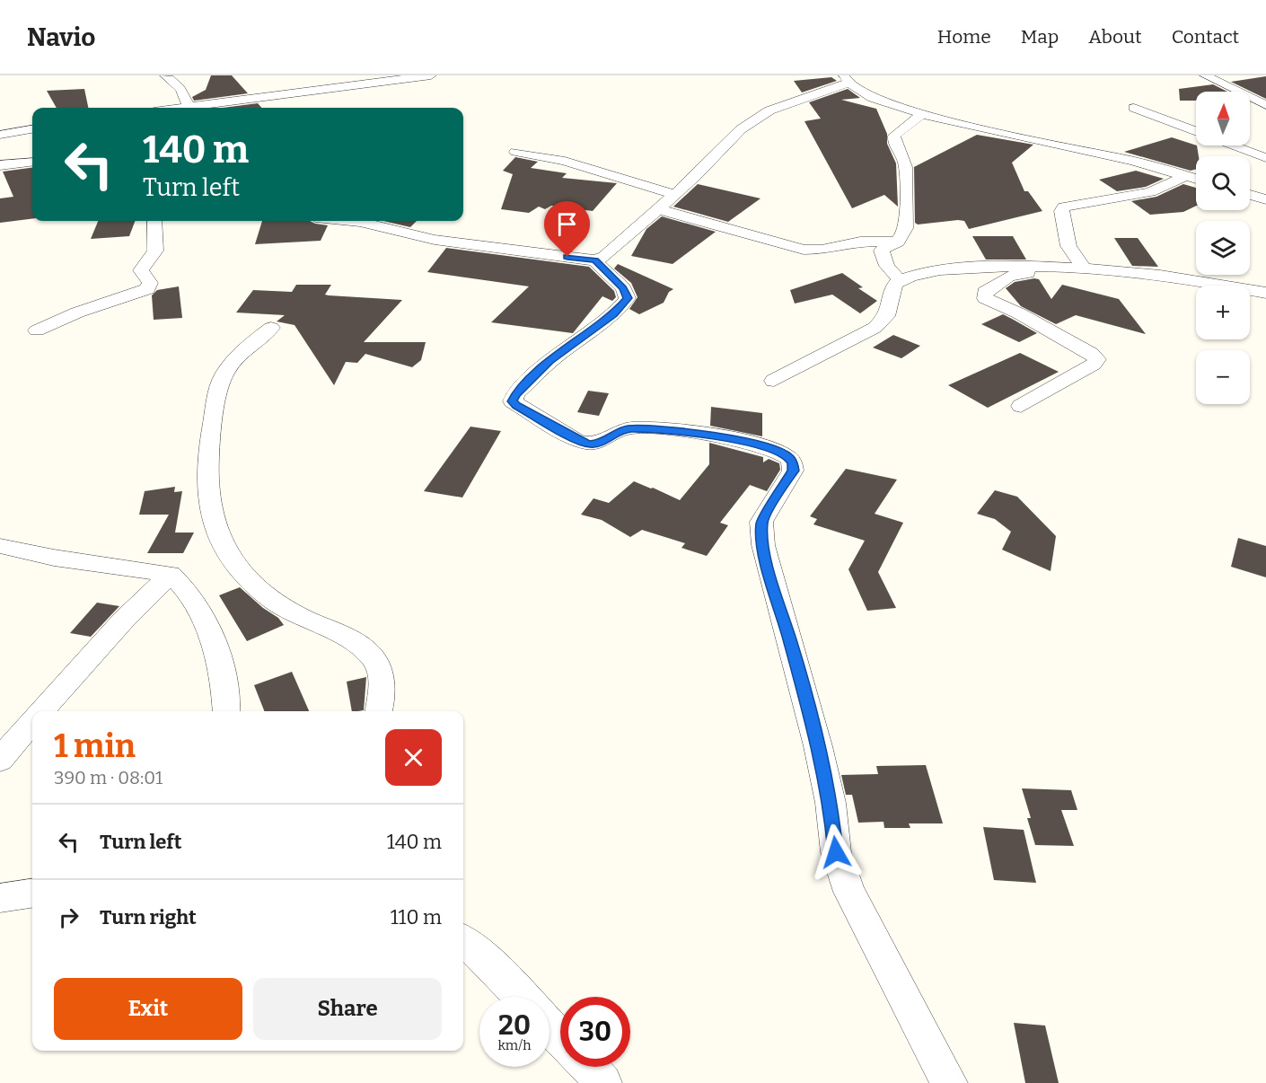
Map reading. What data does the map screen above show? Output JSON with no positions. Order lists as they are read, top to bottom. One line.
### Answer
{"north":"top","page":{"header":"Navio","nav":["Home","Map","About","Contact"],"map_buttons":["+","−"],"turn":["140 m","Turn left"],"heading":["1 min","390 m · 08:01"],"list":[{"name":"Turn left","value":"140 m"},{"name":"Turn right","value":"110 m"}],"buttons":["Exit","Share"],"speed":"20 km/h","limit":"30"}}
